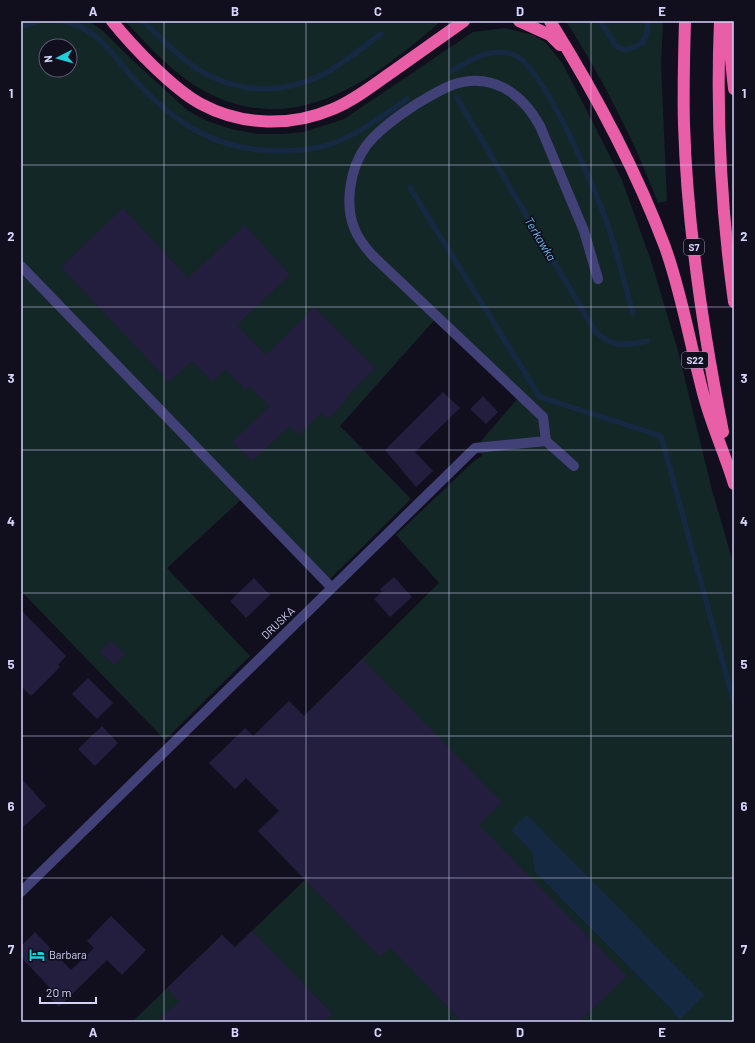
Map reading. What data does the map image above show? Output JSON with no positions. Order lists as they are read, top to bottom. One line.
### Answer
{"streets":{"highway":["S7","S22"],"street":["DRUSKA"]},"crossings":[["S7","S22"]],"water":["Terkawka"],"places":{"hotel":["Barbara"]},"scale_bar":"20 m","north":"left","grid":{"columns":["A","B","C","D","E"],"rows":["1","2","3","4","5","6","7"]}}
